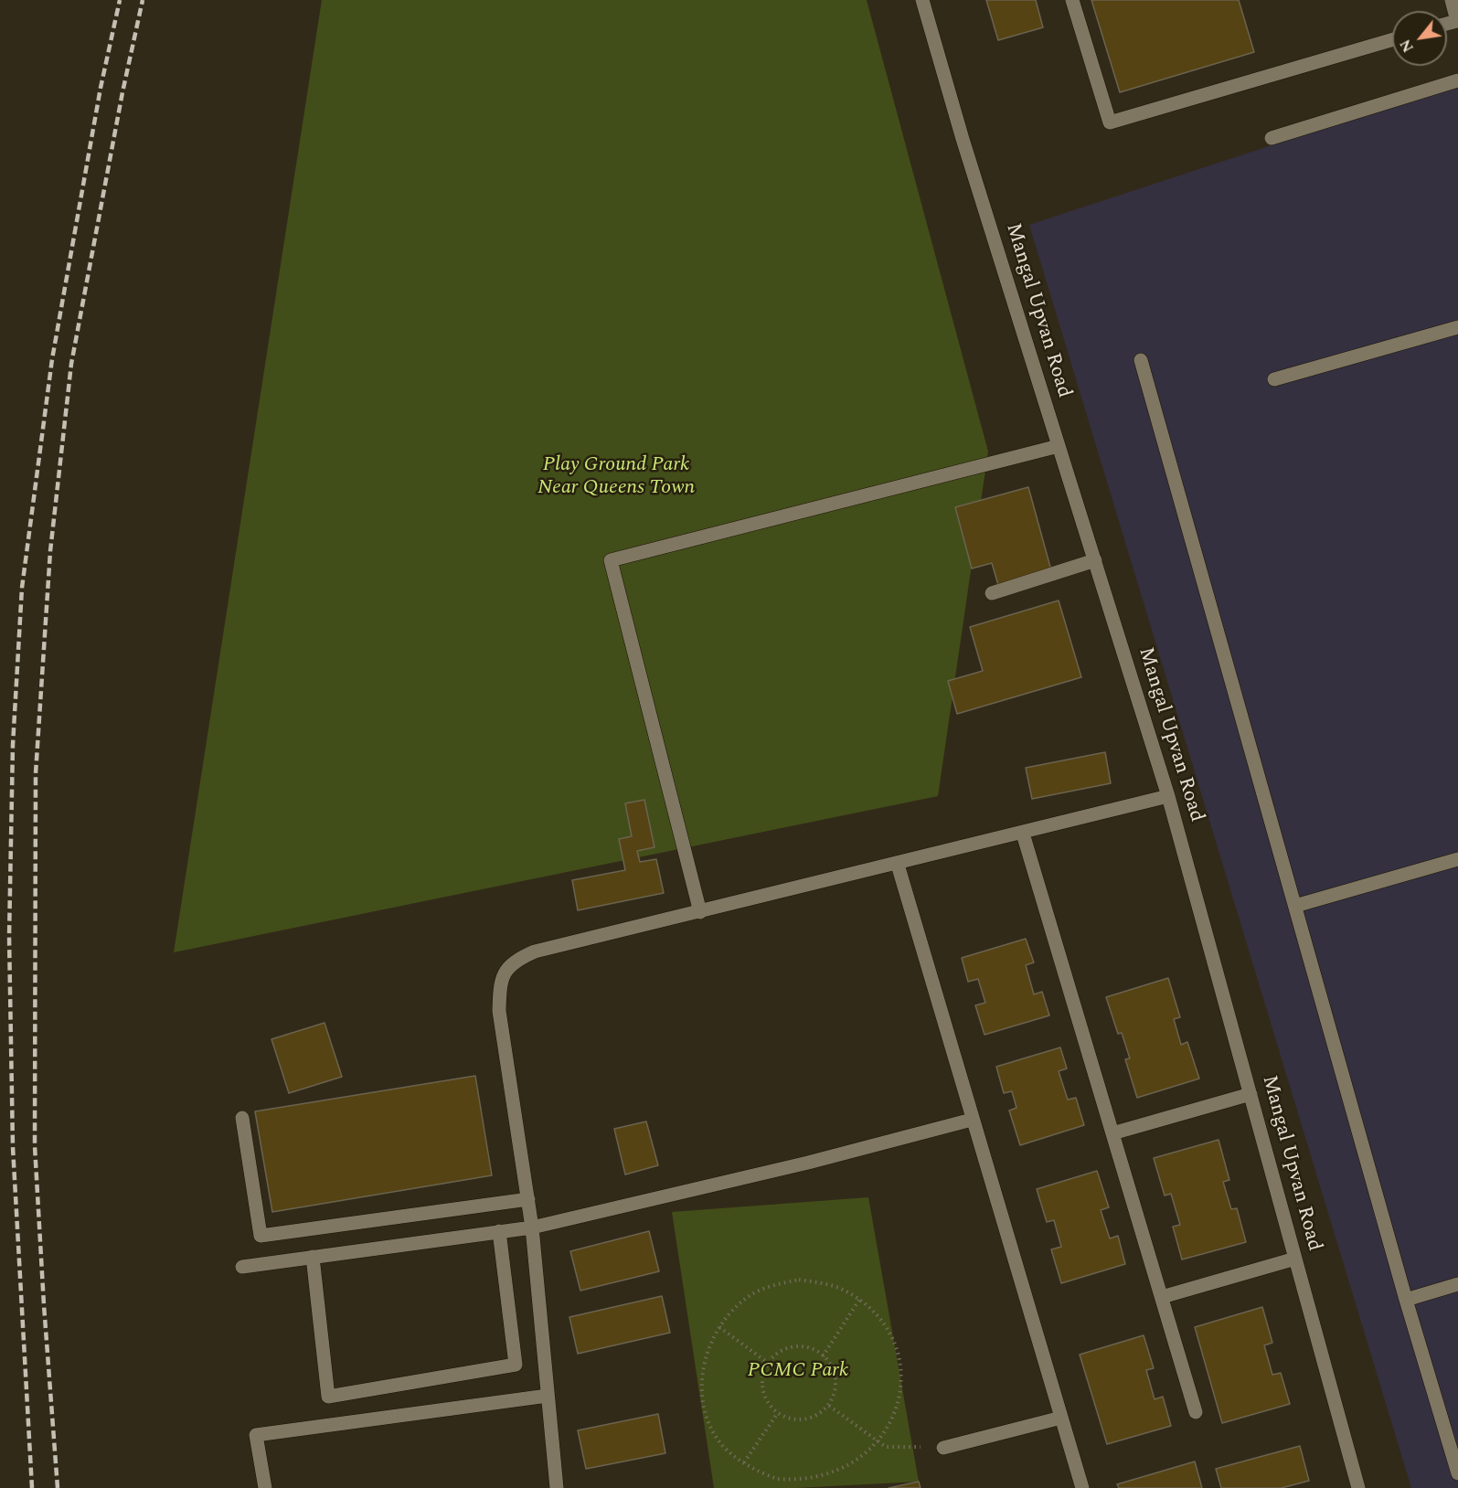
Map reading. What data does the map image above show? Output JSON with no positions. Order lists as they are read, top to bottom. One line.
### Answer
{"streets":{"street":["Mangal Upvan Road"]},"parks":["Play Ground Park Near Queens Town","PCMC Park"],"north":"bottom left"}
